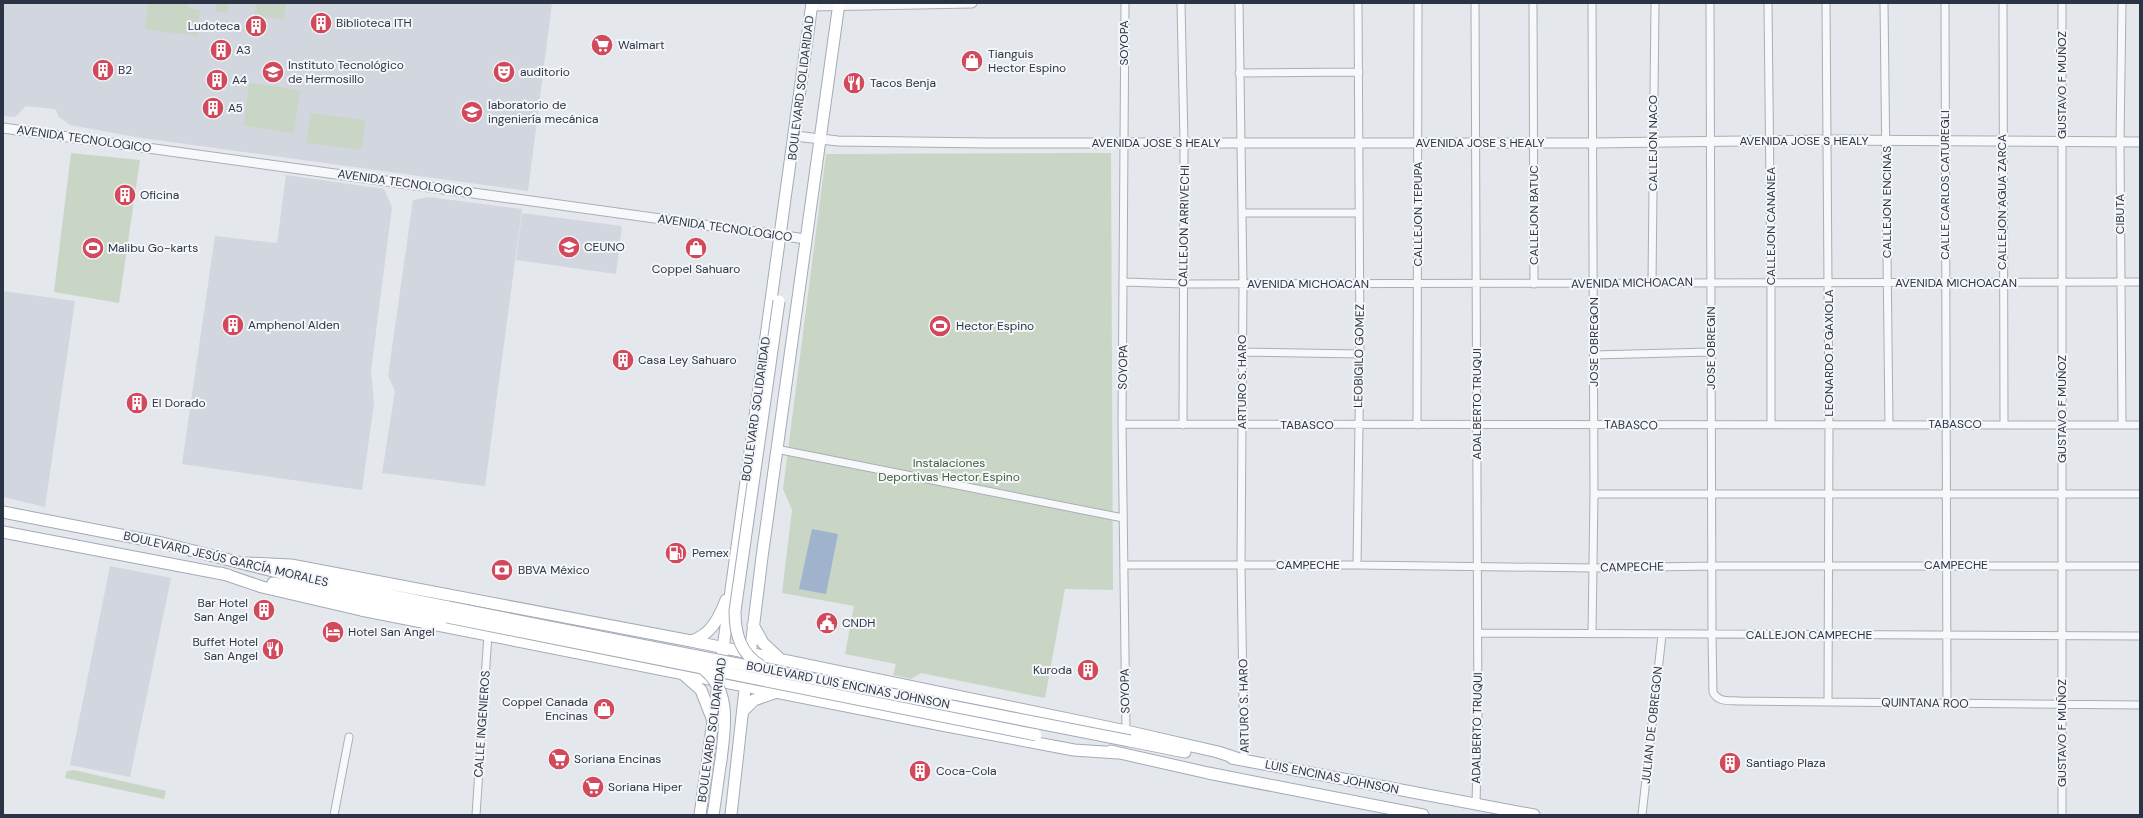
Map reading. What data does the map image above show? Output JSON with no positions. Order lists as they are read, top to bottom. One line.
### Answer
{"streets":{"main road":["BOULEVARD SOLIDARIDAD","BOULEVARD JESÚS GARCÍA MORALES","BOULEVARD LUIS ENCINAS JOHNSON","LUIS ENCINAS JOHNSON"],"street":["SOYOPA","GUSTAVO F MUÑOZ","AVENIDA TECNOLOGICO","AVENIDA JOSE S HEALY","CALLEJON NACO","CALLE CARLOS CATUREGLI","CALLEJON ENCINAS","CALLEJON AGUA ZARCA","CALLEJON TEPUPA","CIBUTA","CALLEJON BATUC","CALLEJON ARRIVECHI","CALLEJON CANANEA","AVENIDA MICHOACAN","JOSE OBREGON","JOSE OBREGIN","LEONARDO P GAXIOLA","LEOBIGILO GOMEZ","ARTURO S. HARO","ADALBERTO TRUQUI","TABASCO","CAMPECHE","CALLEJON CAMPECHE","QUINTANA ROO","CALLE INGENIEROS","JULIAN DE OBREGON"]},"crossings":[["SOYOPA","AVENIDA JOSE S HEALY"],["SOYOPA","AVENIDA MICHOACAN"],["SOYOPA","TABASCO"],["SOYOPA","CAMPECHE"],["SOYOPA","BOULEVARD LUIS ENCINAS JOHNSON"],["SOYOPA","LUIS ENCINAS JOHNSON"],["GUSTAVO F MUÑOZ","AVENIDA JOSE S HEALY"],["GUSTAVO F MUÑOZ","AVENIDA MICHOACAN"],["GUSTAVO F MUÑOZ","TABASCO"],["GUSTAVO F MUÑOZ","CAMPECHE"],["GUSTAVO F MUÑOZ","CALLEJON CAMPECHE"],["GUSTAVO F MUÑOZ","QUINTANA ROO"],["BOULEVARD SOLIDARIDAD","AVENIDA TECNOLOGICO"],["BOULEVARD SOLIDARIDAD","AVENIDA JOSE S HEALY"],["AVENIDA JOSE S HEALY","CALLEJON NACO"],["AVENIDA JOSE S HEALY","CALLE CARLOS CATUREGLI"],["AVENIDA JOSE S HEALY","CALLEJON ENCINAS"],["AVENIDA JOSE S HEALY","CALLEJON AGUA ZARCA"],["AVENIDA JOSE S HEALY","CALLEJON TEPUPA"],["AVENIDA JOSE S HEALY","CIBUTA"],["AVENIDA JOSE S HEALY","CALLEJON BATUC"],["AVENIDA JOSE S HEALY","CALLEJON ARRIVECHI"],["AVENIDA JOSE S HEALY","CALLEJON CANANEA"],["AVENIDA JOSE S HEALY","JOSE OBREGON"],["AVENIDA JOSE S HEALY","JOSE OBREGIN"],["AVENIDA JOSE S HEALY","LEONARDO P GAXIOLA"],["AVENIDA JOSE S HEALY","LEOBIGILO GOMEZ"],["AVENIDA JOSE S HEALY","ARTURO S. HARO"],["AVENIDA JOSE S HEALY","ADALBERTO TRUQUI"],["CALLEJON NACO","AVENIDA MICHOACAN"],["CALLE CARLOS CATUREGLI","AVENIDA MICHOACAN"],["CALLE CARLOS CATUREGLI","TABASCO"],["CALLE CARLOS CATUREGLI","CAMPECHE"],["CALLE CARLOS CATUREGLI","CALLEJON CAMPECHE"],["CALLE CARLOS CATUREGLI","QUINTANA ROO"],["CALLEJON ENCINAS","AVENIDA MICHOACAN"],["CALLEJON ENCINAS","TABASCO"],["CALLEJON AGUA ZARCA","AVENIDA MICHOACAN"],["CALLEJON AGUA ZARCA","TABASCO"],["CALLEJON TEPUPA","AVENIDA MICHOACAN"],["CALLEJON TEPUPA","TABASCO"],["CIBUTA","AVENIDA MICHOACAN"],["CIBUTA","TABASCO"],["CALLEJON BATUC","AVENIDA MICHOACAN"],["CALLEJON ARRIVECHI","AVENIDA MICHOACAN"],["CALLEJON ARRIVECHI","TABASCO"],["CALLEJON CANANEA","AVENIDA MICHOACAN"],["CALLEJON CANANEA","TABASCO"],["AVENIDA MICHOACAN","JOSE OBREGON"],["AVENIDA MICHOACAN","JOSE OBREGIN"],["AVENIDA MICHOACAN","LEONARDO P GAXIOLA"],["AVENIDA MICHOACAN","LEOBIGILO GOMEZ"],["AVENIDA MICHOACAN","ARTURO S. HARO"],["AVENIDA MICHOACAN","ADALBERTO TRUQUI"],["JOSE OBREGON","TABASCO"],["JOSE OBREGON","CAMPECHE"],["JOSE OBREGON","CALLEJON CAMPECHE"],["JOSE OBREGIN","TABASCO"],["JOSE OBREGIN","CAMPECHE"],["JOSE OBREGIN","CALLEJON CAMPECHE"],["JOSE OBREGIN","QUINTANA ROO"],["LEONARDO P GAXIOLA","TABASCO"],["LEONARDO P GAXIOLA","CAMPECHE"],["LEONARDO P GAXIOLA","CALLEJON CAMPECHE"],["LEONARDO P GAXIOLA","QUINTANA ROO"],["LEOBIGILO GOMEZ","TABASCO"],["LEOBIGILO GOMEZ","CAMPECHE"],["ARTURO S. HARO","TABASCO"],["ARTURO S. HARO","CAMPECHE"],["ARTURO S. HARO","LUIS ENCINAS JOHNSON"],["ADALBERTO TRUQUI","TABASCO"],["ADALBERTO TRUQUI","CAMPECHE"],["ADALBERTO TRUQUI","CALLEJON CAMPECHE"],["ADALBERTO TRUQUI","LUIS ENCINAS JOHNSON"],["BOULEVARD JESÚS GARCÍA MORALES","BOULEVARD LUIS ENCINAS JOHNSON"],["CALLEJON CAMPECHE","JULIAN DE OBREGON"],["BOULEVARD LUIS ENCINAS JOHNSON","LUIS ENCINAS JOHNSON"]],"parks":["Instalaciones Deportivas Hector Espino"],"places":{"building":["Biblioteca ITH","Ludoteca","A3","B2","A4","A5","Oficina","Amphenol Alden","Casa Ley Sahuaro","El Dorado","Bar Hotel San Angel","Kuroda","Santiago Plaza","Coca-Cola"],"supermarket":["Walmart","Soriana Encinas","Soriana Hiper"],"shop":["Tianguis Hector Espino","Coppel Sahuaro","Coppel Canada Encinas"],"school or university":["Instituto Tecnológico de Hermosillo","laboratorio de ingeniería mecánica","CEUNO"],"theatre":["auditorio"],"restaurant":["Tacos Benja","Buffet Hotel San Angel"],"sports":["Malibu Go-karts","Hector Espino"],"fuel station":["Pemex"],"bank":["BBVA México"],"public building":["CNDH"],"hotel":["Hotel San Angel"]}}
